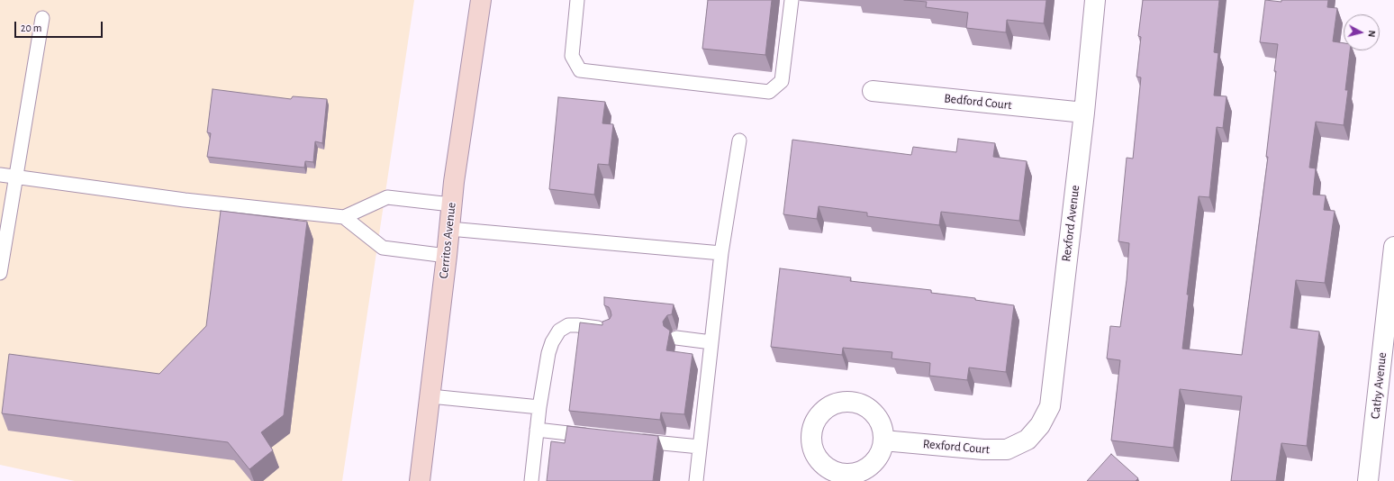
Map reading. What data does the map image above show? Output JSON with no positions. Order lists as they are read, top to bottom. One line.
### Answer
{"streets":{"main road":["Cerritos Avenue"],"street":["Bedford Court","Rexford Avenue","Cathy Avenue","Rexford Court"]},"crossings":[["Bedford Court","Rexford Avenue"],["Rexford Avenue","Rexford Court"]],"scale_bar":"20 m","north":"right"}
